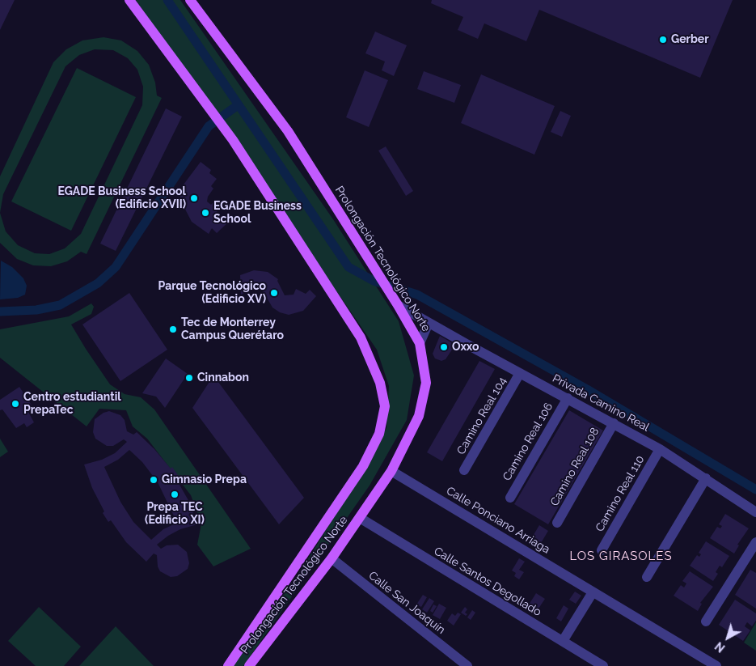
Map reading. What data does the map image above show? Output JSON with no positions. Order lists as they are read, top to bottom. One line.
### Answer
{"streets":{"main road":["Prolongación Tecnológico Norte"],"street":["Privada Camino Real","Camino Real 104","Camino Real 106","Camino Real 108","Camino Real 110","Calle Ponciano Arriaga","Calle Santos Degollado","Calle San Joaquín"]},"crossings":[["Prolongación Tecnológico Norte","Privada Camino Real"],["Prolongación Tecnológico Norte","Calle Ponciano Arriaga"],["Prolongación Tecnológico Norte","Calle Santos Degollado"],["Prolongación Tecnológico Norte","Calle San Joaquín"],["Privada Camino Real","Camino Real 104"],["Privada Camino Real","Camino Real 106"],["Privada Camino Real","Camino Real 108"],["Privada Camino Real","Camino Real 110"]],"districts":["LOS GIRASOLES"],"places":["Gerber","EGADE Business School (Edificio XVII)","EGADE Business School","Parque Tecnológico (Edificio XV)","Tec de Monterrey Campus Querétaro","Oxxo","Cinnabon","Centro estudiantil PrepaTec","Gimnasio Prepa","Prepa TEC (Edificio XI)"],"north":"bottom left"}
